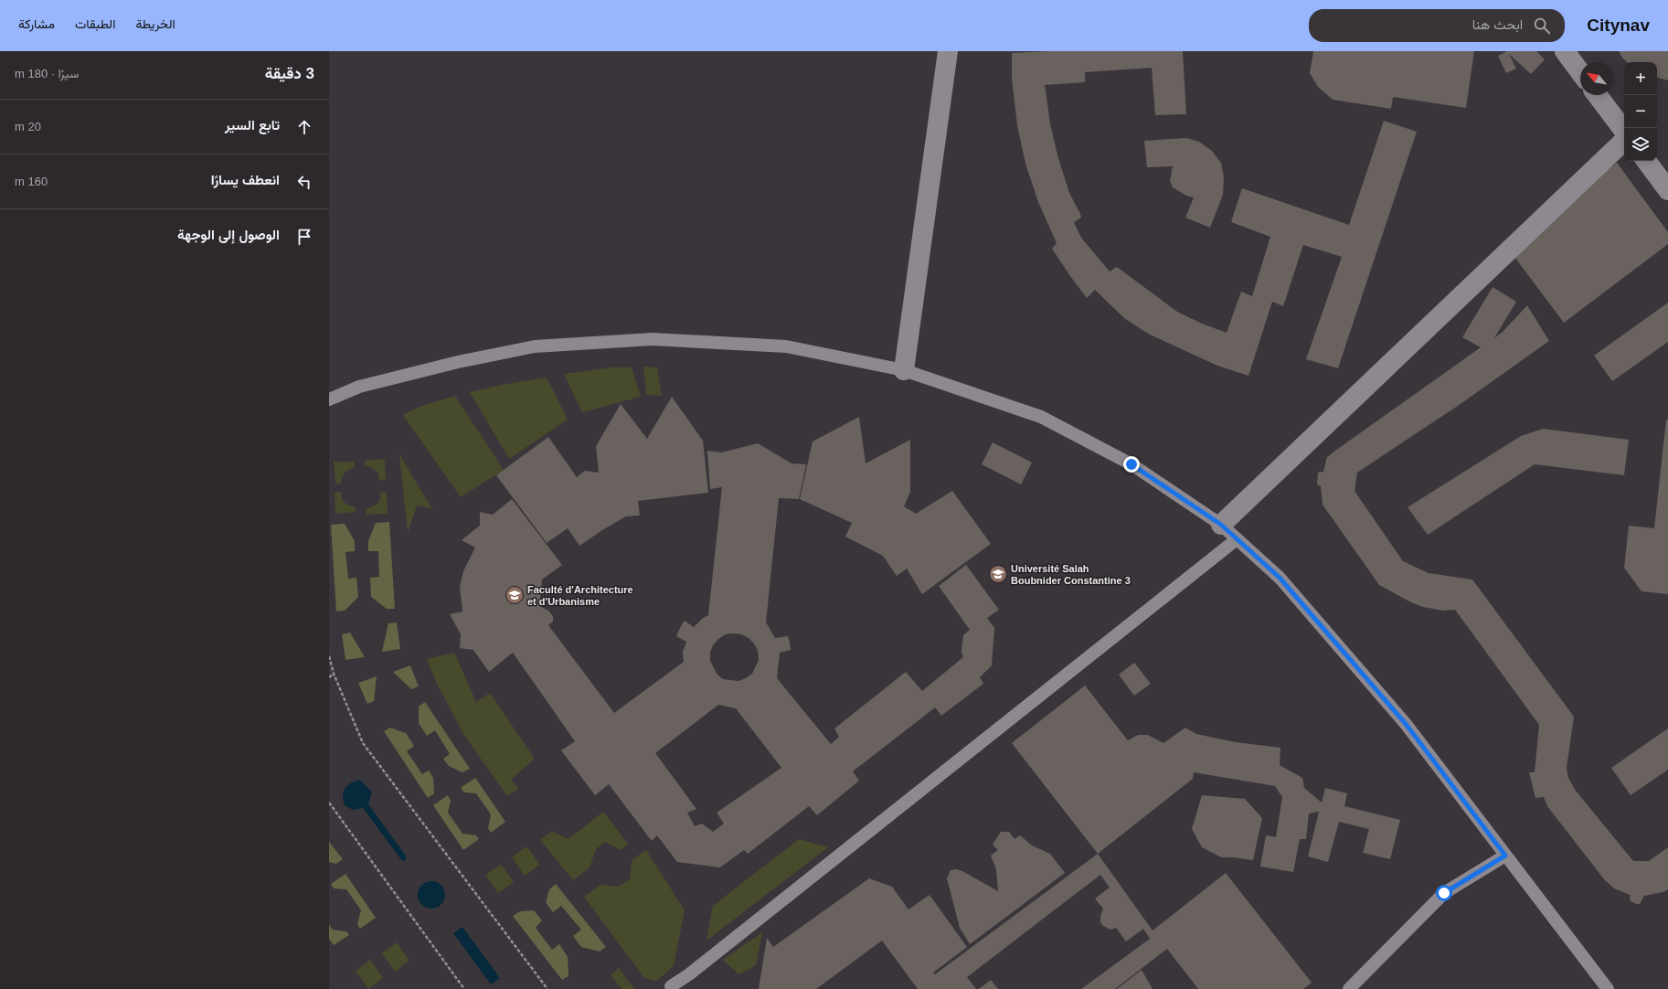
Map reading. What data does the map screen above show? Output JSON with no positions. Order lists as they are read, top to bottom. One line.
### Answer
{"places":{"school or university":["Université Salah Boubnider Constantine 3","Faculté d'Architecture et d'Urbanisme"]},"north":"top left","page":{"header":"Citynav","search":"ابحث هنا","nav":["الخريطة","الطبقات","مشاركة"],"heading":["3 دقيقة","سيرًا · 180 m"],"map_buttons":["+","−"],"list":[["تابع السير","20 m"],["انعطف يسارًا","160 m"],"الوصول إلى الوجهة"]}}
